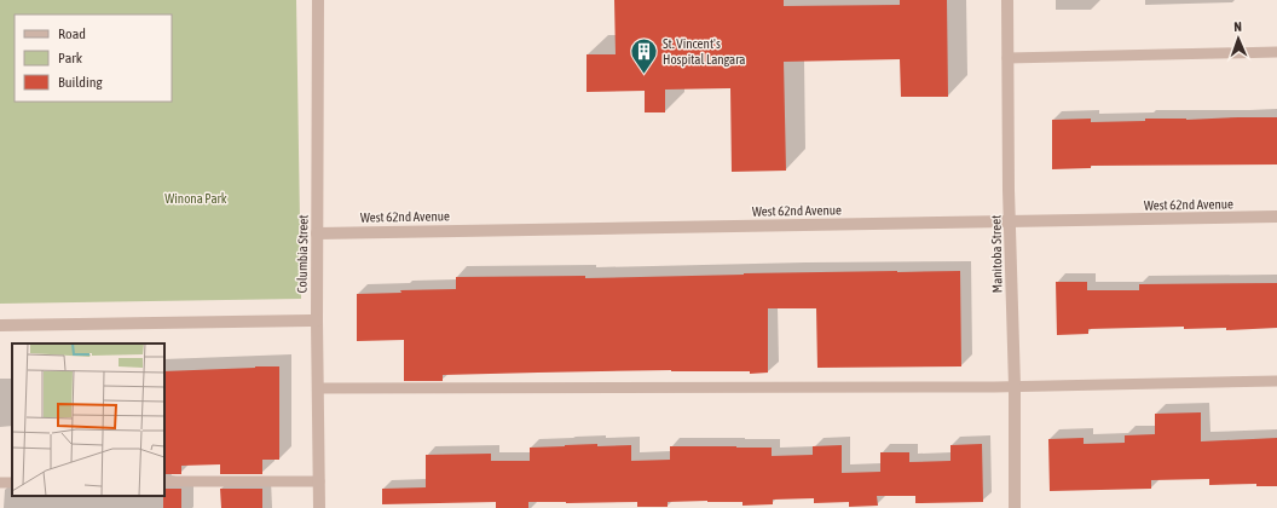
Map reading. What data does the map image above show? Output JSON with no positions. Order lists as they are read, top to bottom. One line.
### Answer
{"streets":{"street":["West 62nd Avenue","Columbia Street","Manitoba Street"]},"crossings":[["West 62nd Avenue","Columbia Street"],["West 62nd Avenue","Manitoba Street"]],"parks":["Winona Park"],"places":{"building":["St. Vincent's Hospital Langara"]},"legend":["Road","Park","Building"],"north":"top"}
